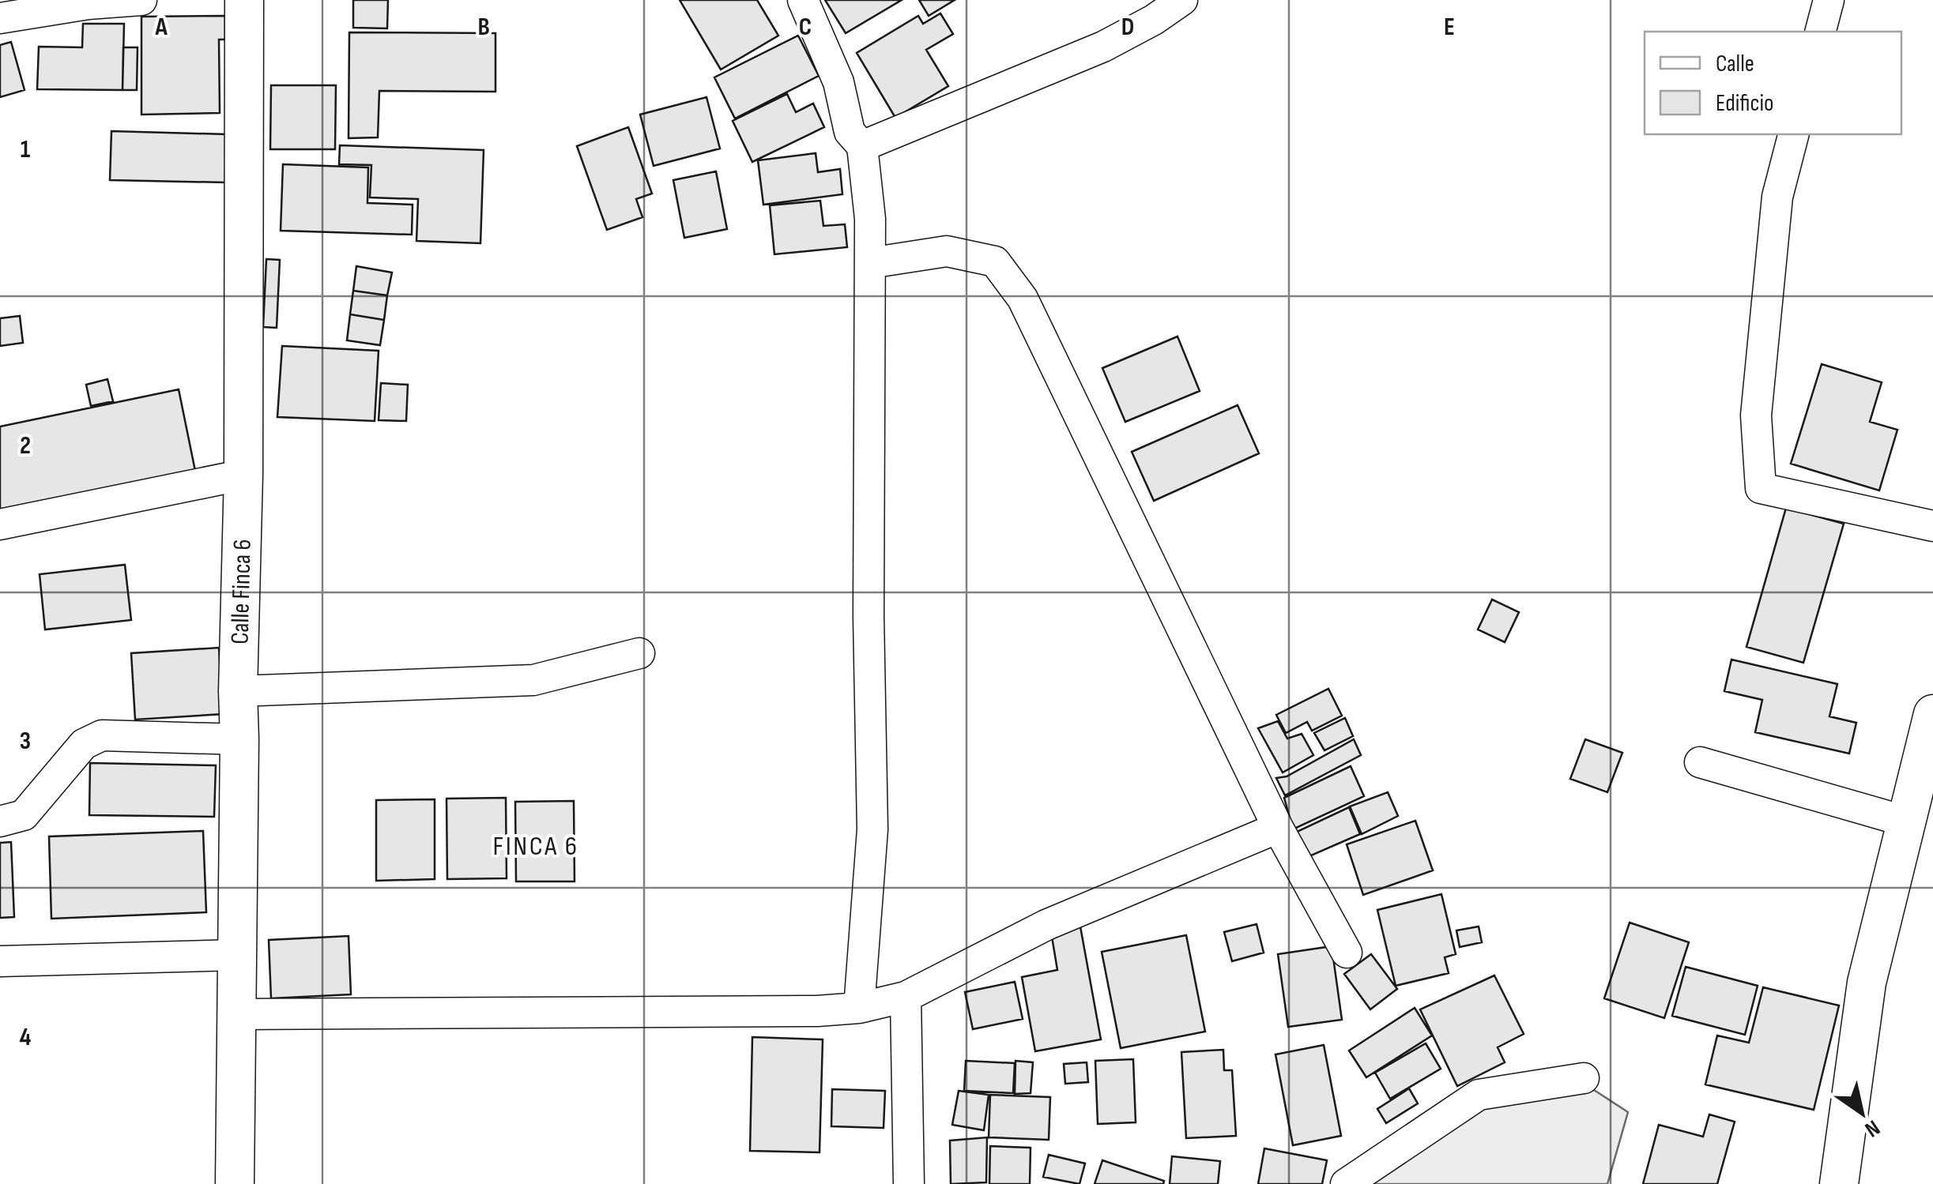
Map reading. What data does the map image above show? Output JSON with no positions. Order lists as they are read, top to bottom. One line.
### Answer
{"streets":{"street":["Calle Finca 6"]},"districts":["FINCA 6"],"legend":["Calle","Edificio"],"north":"bottom right","grid":{"columns":["A","B","C","D","E"],"rows":["1","2","3","4"]}}
